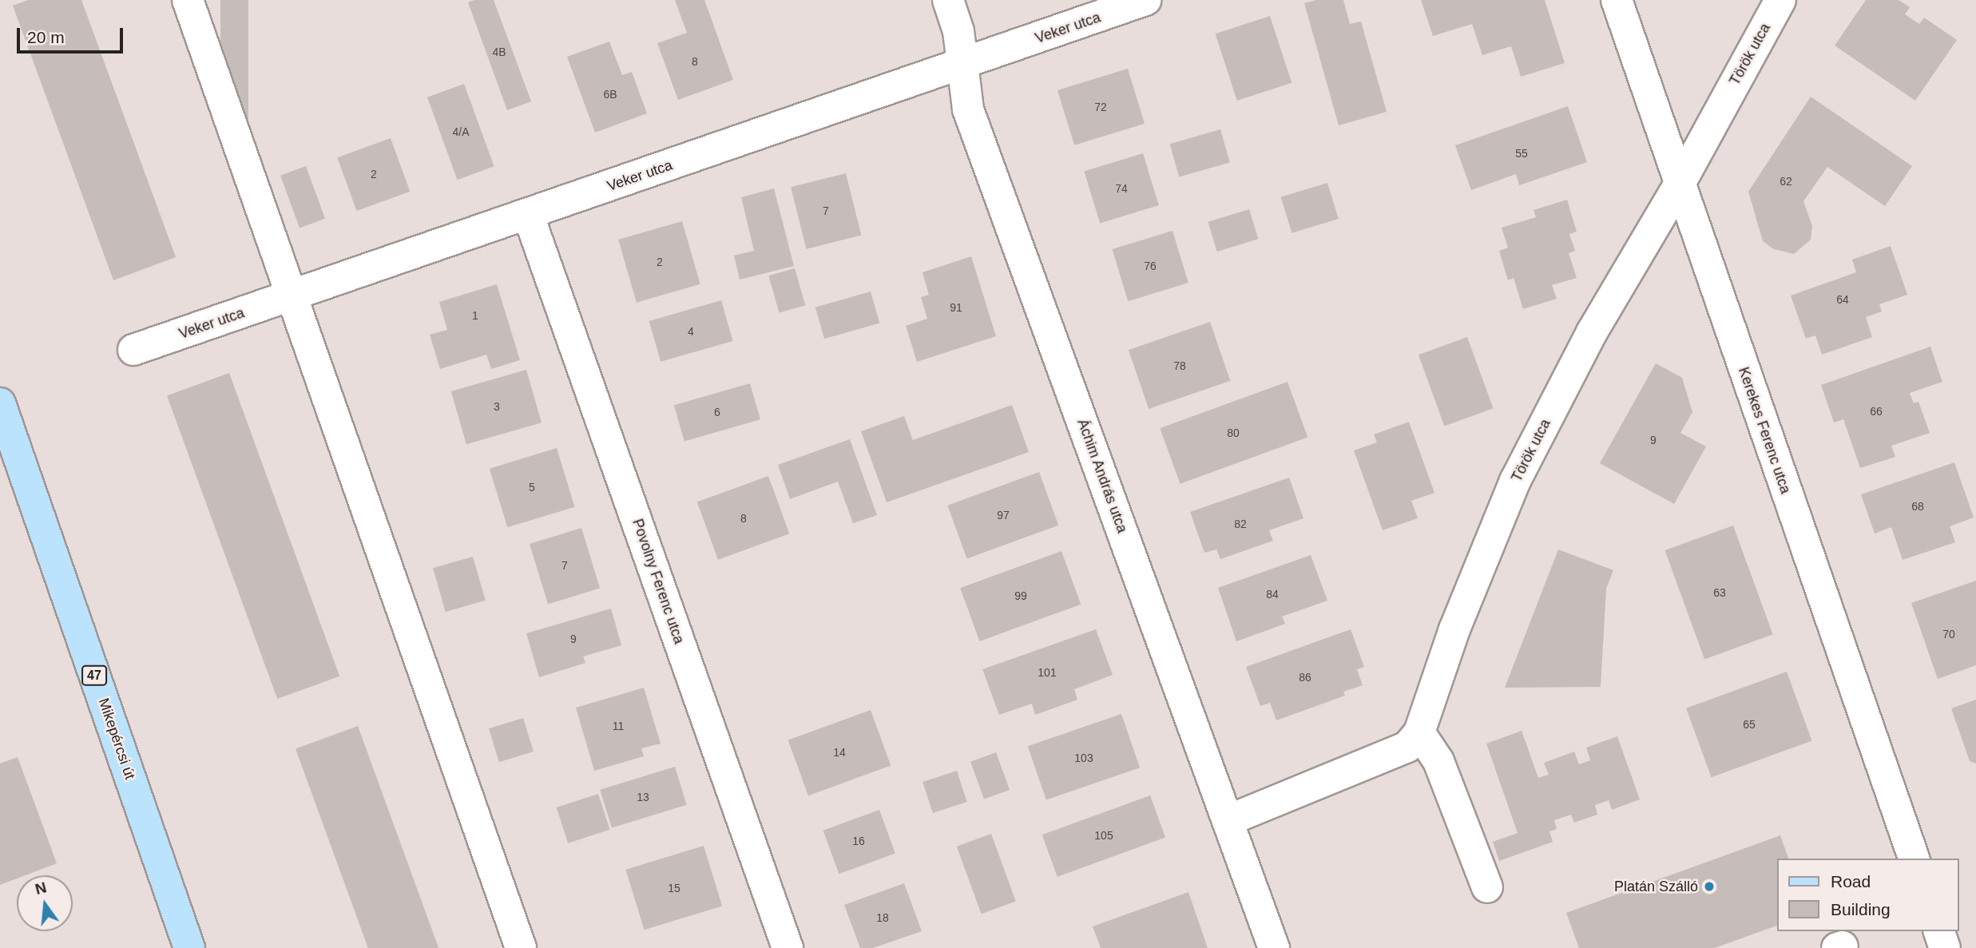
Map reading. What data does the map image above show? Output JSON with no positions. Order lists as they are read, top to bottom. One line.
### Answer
{"streets":{"main road":["47","Mikepércsi út"],"street":["Veker utca","Török utca","Kerekes Ferenc utca","Áchim András utca","Povolny Ferenc utca"]},"crossings":[["Veker utca","Áchim András utca"],["Veker utca","Povolny Ferenc utca"],["Török utca","Kerekes Ferenc utca"]],"places":["Platán Szálló"],"house_numbers":["4B","8","6B","72","4/A","55","2","62","74","7","2","76","64","91","1","4","78","3","66","6","80","9","5","68","97","8","82","7","63","84","99","70","9","101","86","65","11","14","103","13","105","16","15","18"],"legend":["Road","Building"],"scale_bar":"20 m","north":"top"}
